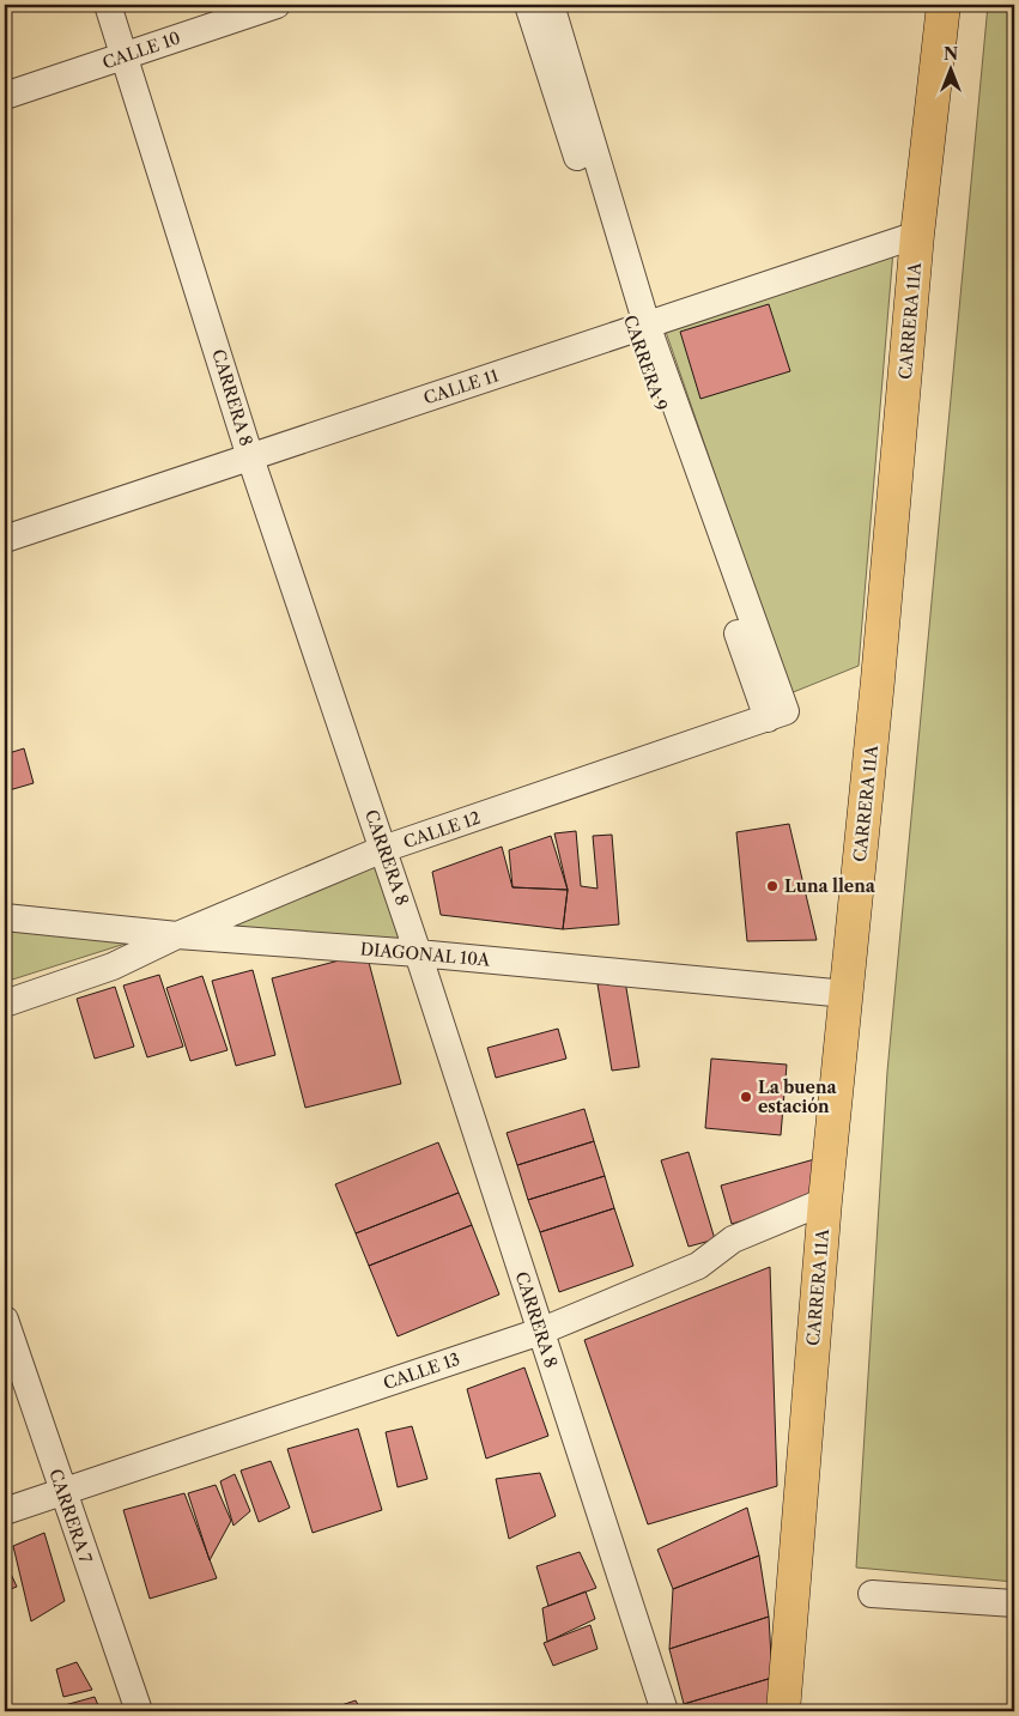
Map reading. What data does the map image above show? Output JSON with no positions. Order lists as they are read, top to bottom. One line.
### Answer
{"streets":{"highway":["CARRERA 11A"],"street":["CALLE 10","CARRERA 9","CALLE 11","CARRERA 8","CALLE 12","DIAGONAL 10A","CALLE 13","CARRERA 7"]},"crossings":[["CALLE 10","CARRERA 8"],["CARRERA 11A","CALLE 11"],["CARRERA 11A","DIAGONAL 10A"],["CARRERA 11A","CALLE 13"],["CARRERA 9","CALLE 11"],["CARRERA 9","CALLE 12"],["CALLE 11","CARRERA 8"],["CARRERA 8","CALLE 12"],["CARRERA 8","DIAGONAL 10A"],["CARRERA 8","CALLE 13"],["CALLE 12","DIAGONAL 10A"],["CALLE 13","CARRERA 7"]],"places":["Luna llena","La buena estación"],"north":"top"}
